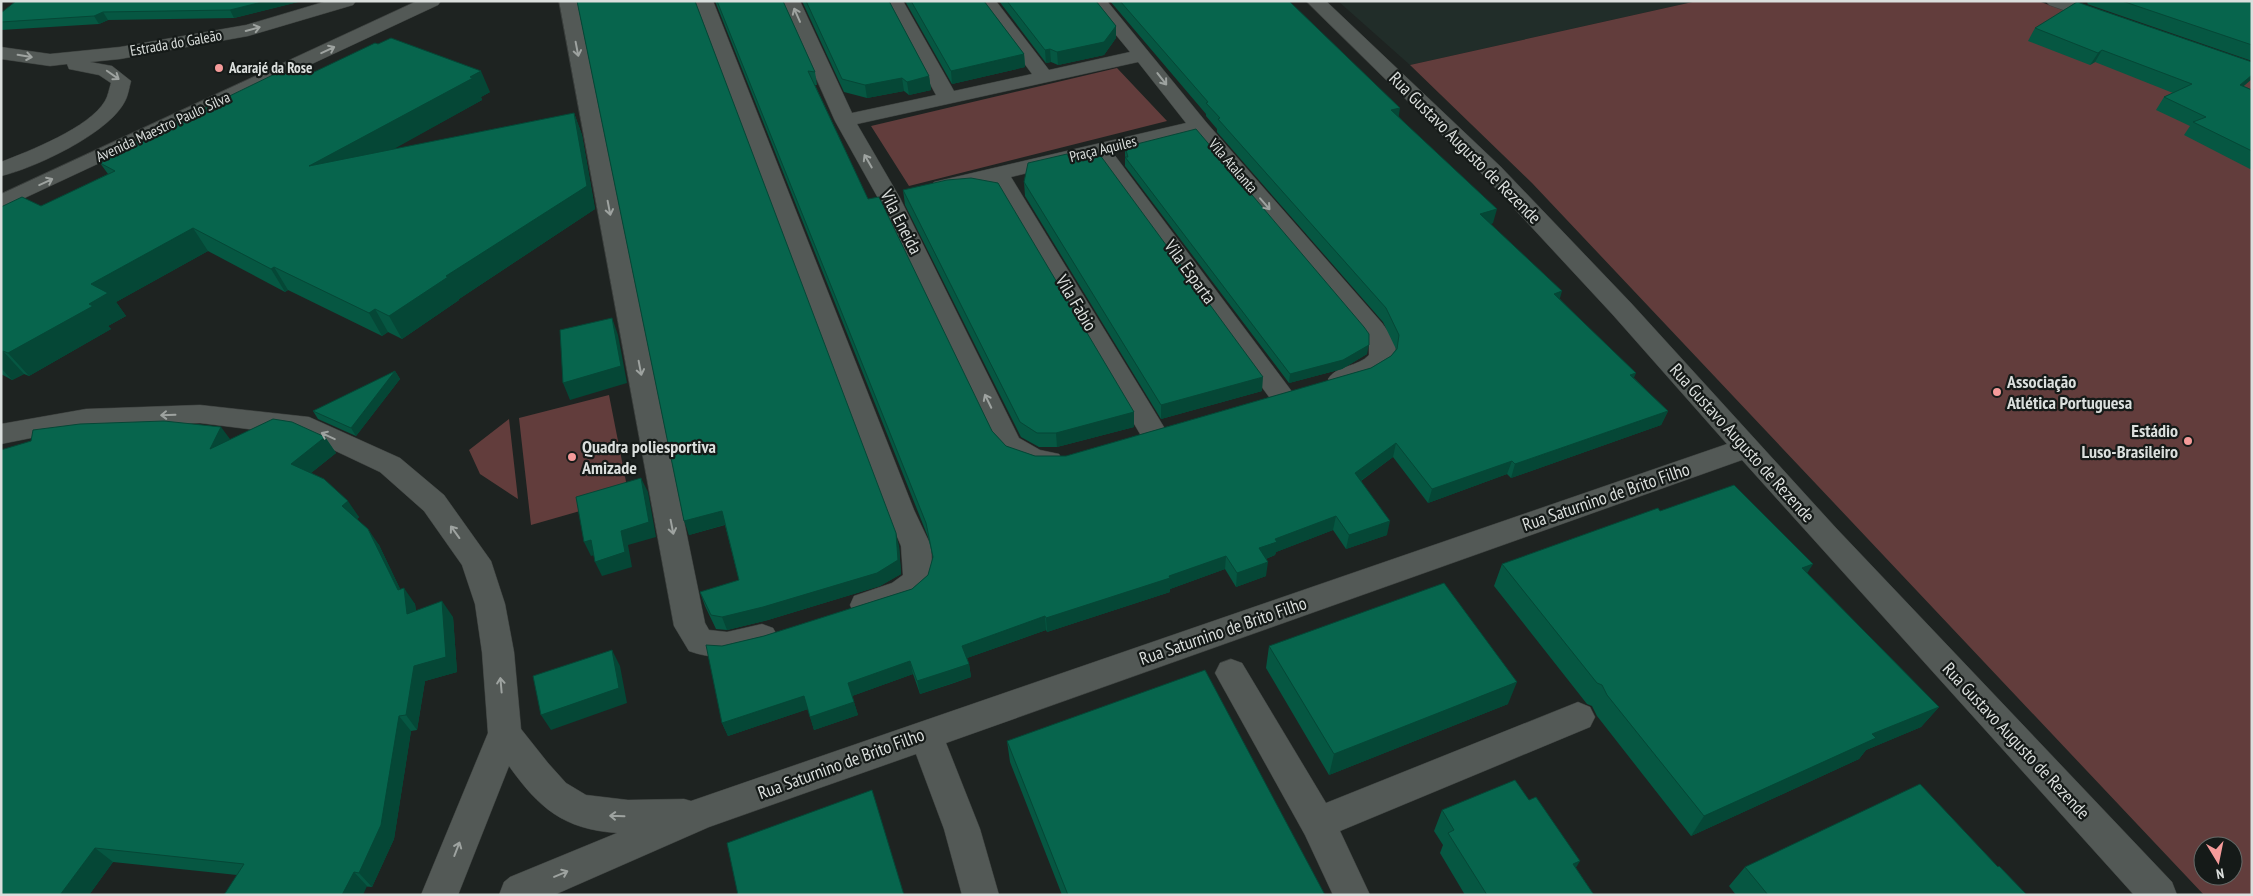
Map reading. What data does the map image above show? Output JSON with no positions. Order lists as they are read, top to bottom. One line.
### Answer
{"streets":{"street":["Estrada do Galeão","Avenida Maestro Paulo Silva","Rua Gustavo Augusto de Rezende","Praça Aquiles","Vila Atalanta","Vila Eneida","Vila Esparta","Vila Fabio","Rua Saturnino de Brito Filho"]},"crossings":[["Estrada do Galeão","Avenida Maestro Paulo Silva"],["Rua Gustavo Augusto de Rezende","Rua Saturnino de Brito Filho"],["Praça Aquiles","Vila Atalanta"],["Praça Aquiles","Vila Eneida"],["Praça Aquiles","Vila Esparta"],["Praça Aquiles","Vila Fabio"],["Vila Atalanta","Vila Esparta"]],"one_way":["Estrada do Galeão"],"places":["Acarajé da Rose","Associação Atlética Portuguesa","Estádio Luso-Brasileiro","Quadra poliesportiva Amizade"],"north":"bottom"}
